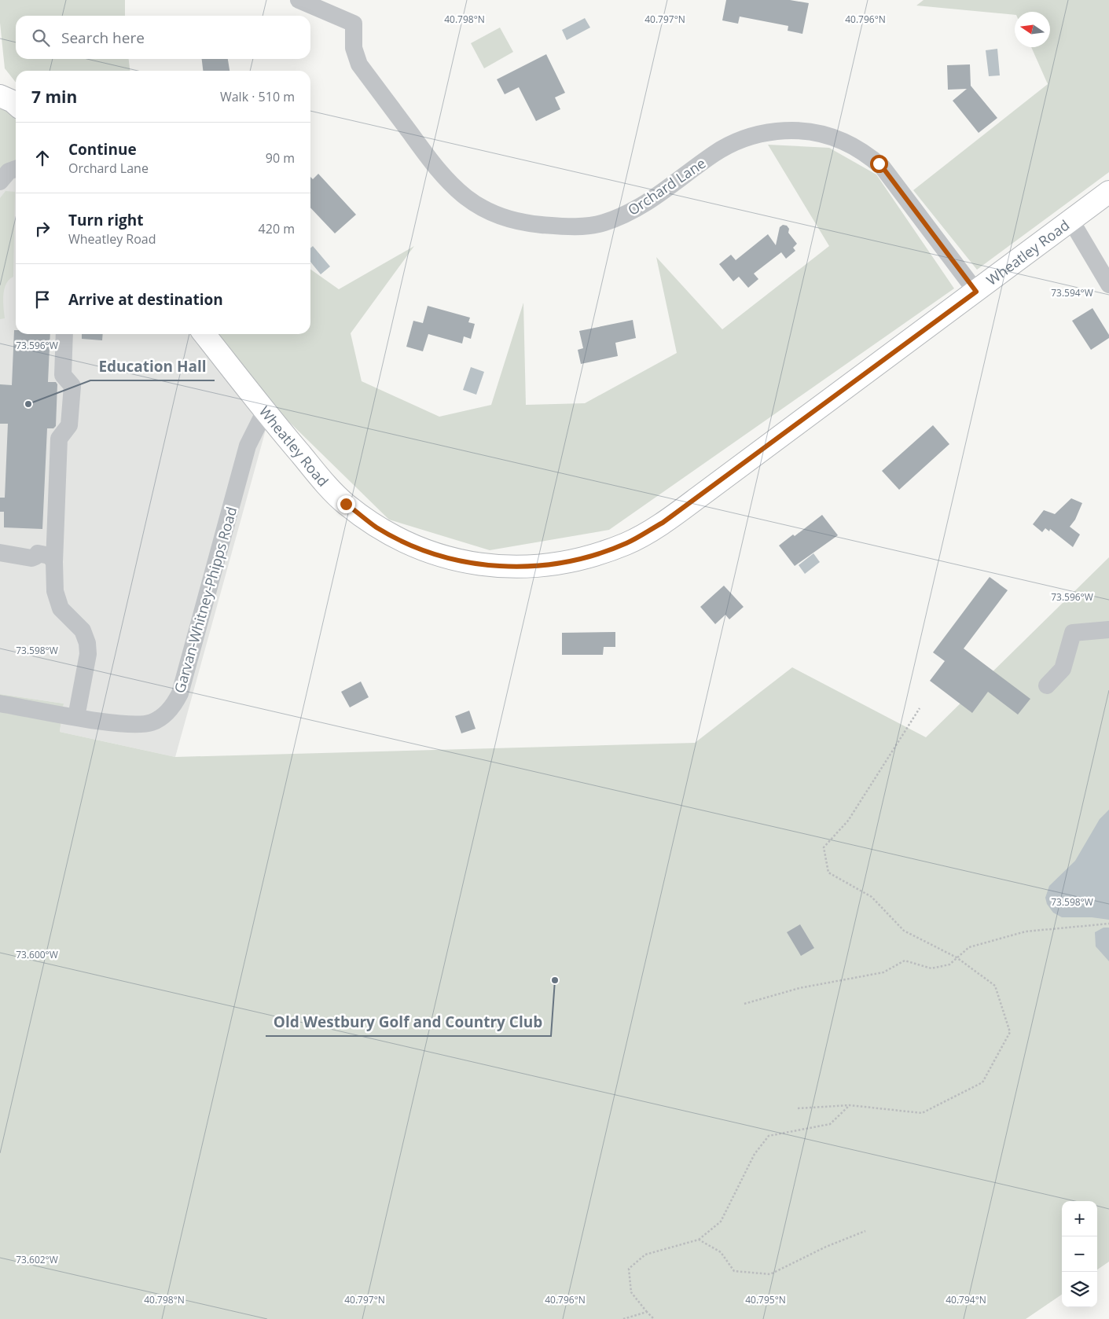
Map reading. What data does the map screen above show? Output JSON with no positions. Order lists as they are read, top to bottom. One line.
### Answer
{"streets":{"main road":["Wheatley Road"],"street":["Orchard Lane","Garvan-Whitney-Phipps Road"]},"crossings":[["Orchard Lane","Wheatley Road"],["Wheatley Road","Garvan-Whitney-Phipps Road"]],"places":["Education Hall","Old Westbury Golf and Country Club"],"north":"left","page":{"search":"Search here","heading":["7 min","Walk · 510 m"],"list":[["Continue","Orchard Lane","90 m"],["Turn right","Wheatley Road","420 m"],"Arrive at destination"],"map_buttons":["+","−"]},"coordinates":["40.798°N","40.797°N","40.796°N","73.594°W","73.596°W","73.598°W","73.600°W","73.602°W","40.795°N","40.794°N"]}
